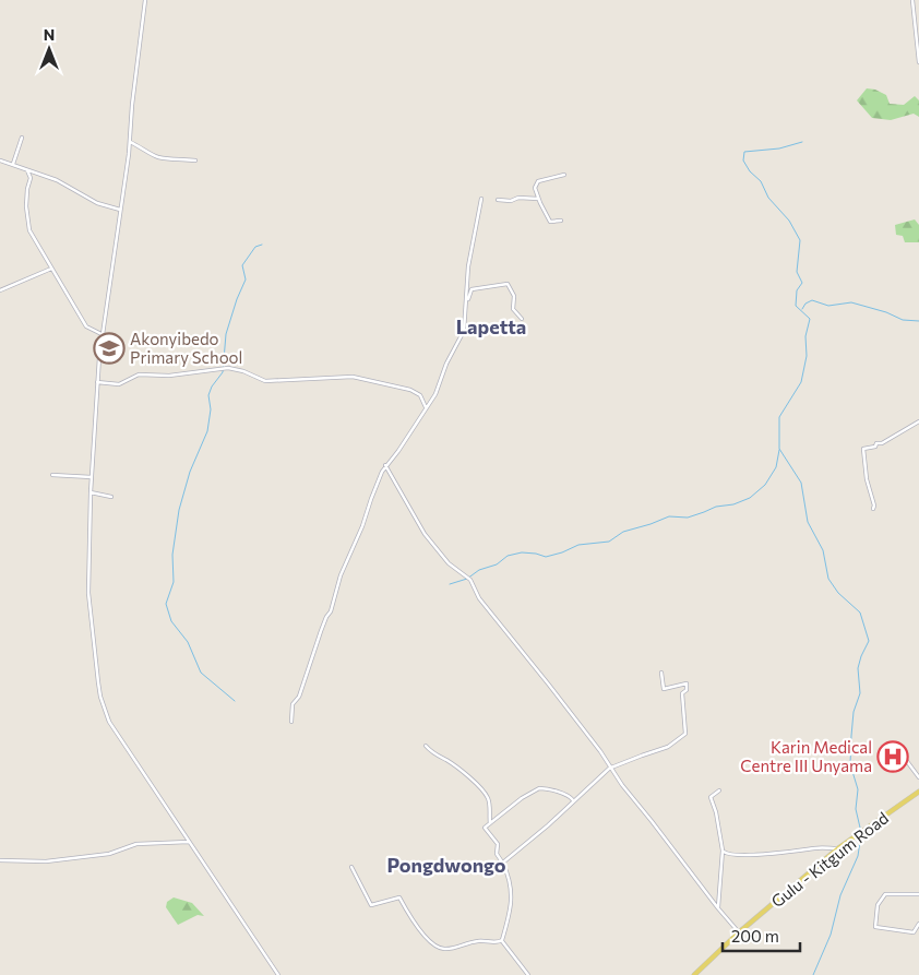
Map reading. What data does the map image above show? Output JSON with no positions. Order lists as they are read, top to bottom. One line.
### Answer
{"streets":{"main road":["Gulu - Kitgum Road"]},"districts":["Lapetta","Pongdwongo"],"places":{"school or university":["Akonyibedo Primary School"],"hospital":["Karin Medical Centre III Unyama"]},"scale_bar":"200 m","north":"top"}
